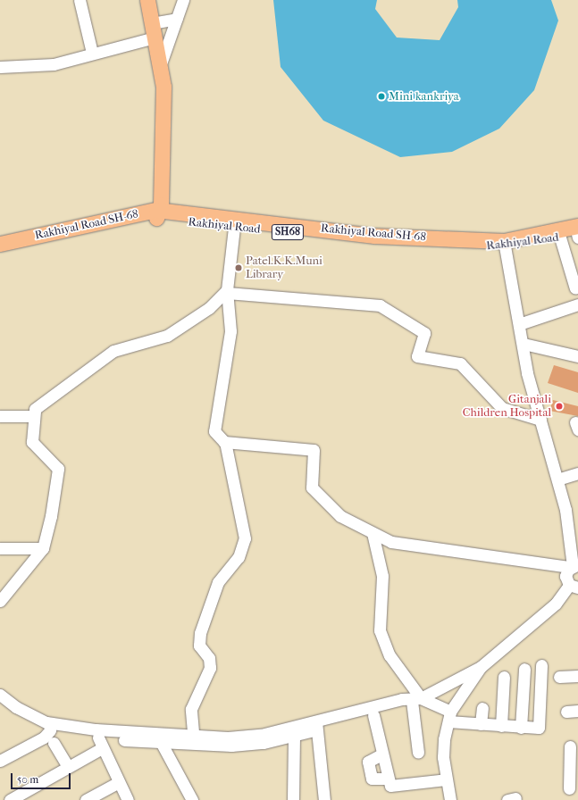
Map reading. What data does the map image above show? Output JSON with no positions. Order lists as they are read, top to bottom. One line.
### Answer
{"streets":{"main road":["Rakhiyal Road SH-68","Rakhiyal Road","SH68"]},"crossings":[["Rakhiyal Road SH-68","Rakhiyal Road"],["Rakhiyal Road SH-68","SH68"],["Rakhiyal Road","SH68"]],"places":["Mini kankriya","Patel.K.K.Muni Library","Gitanjali Children Hospital"],"scale_bar":"50 m"}
